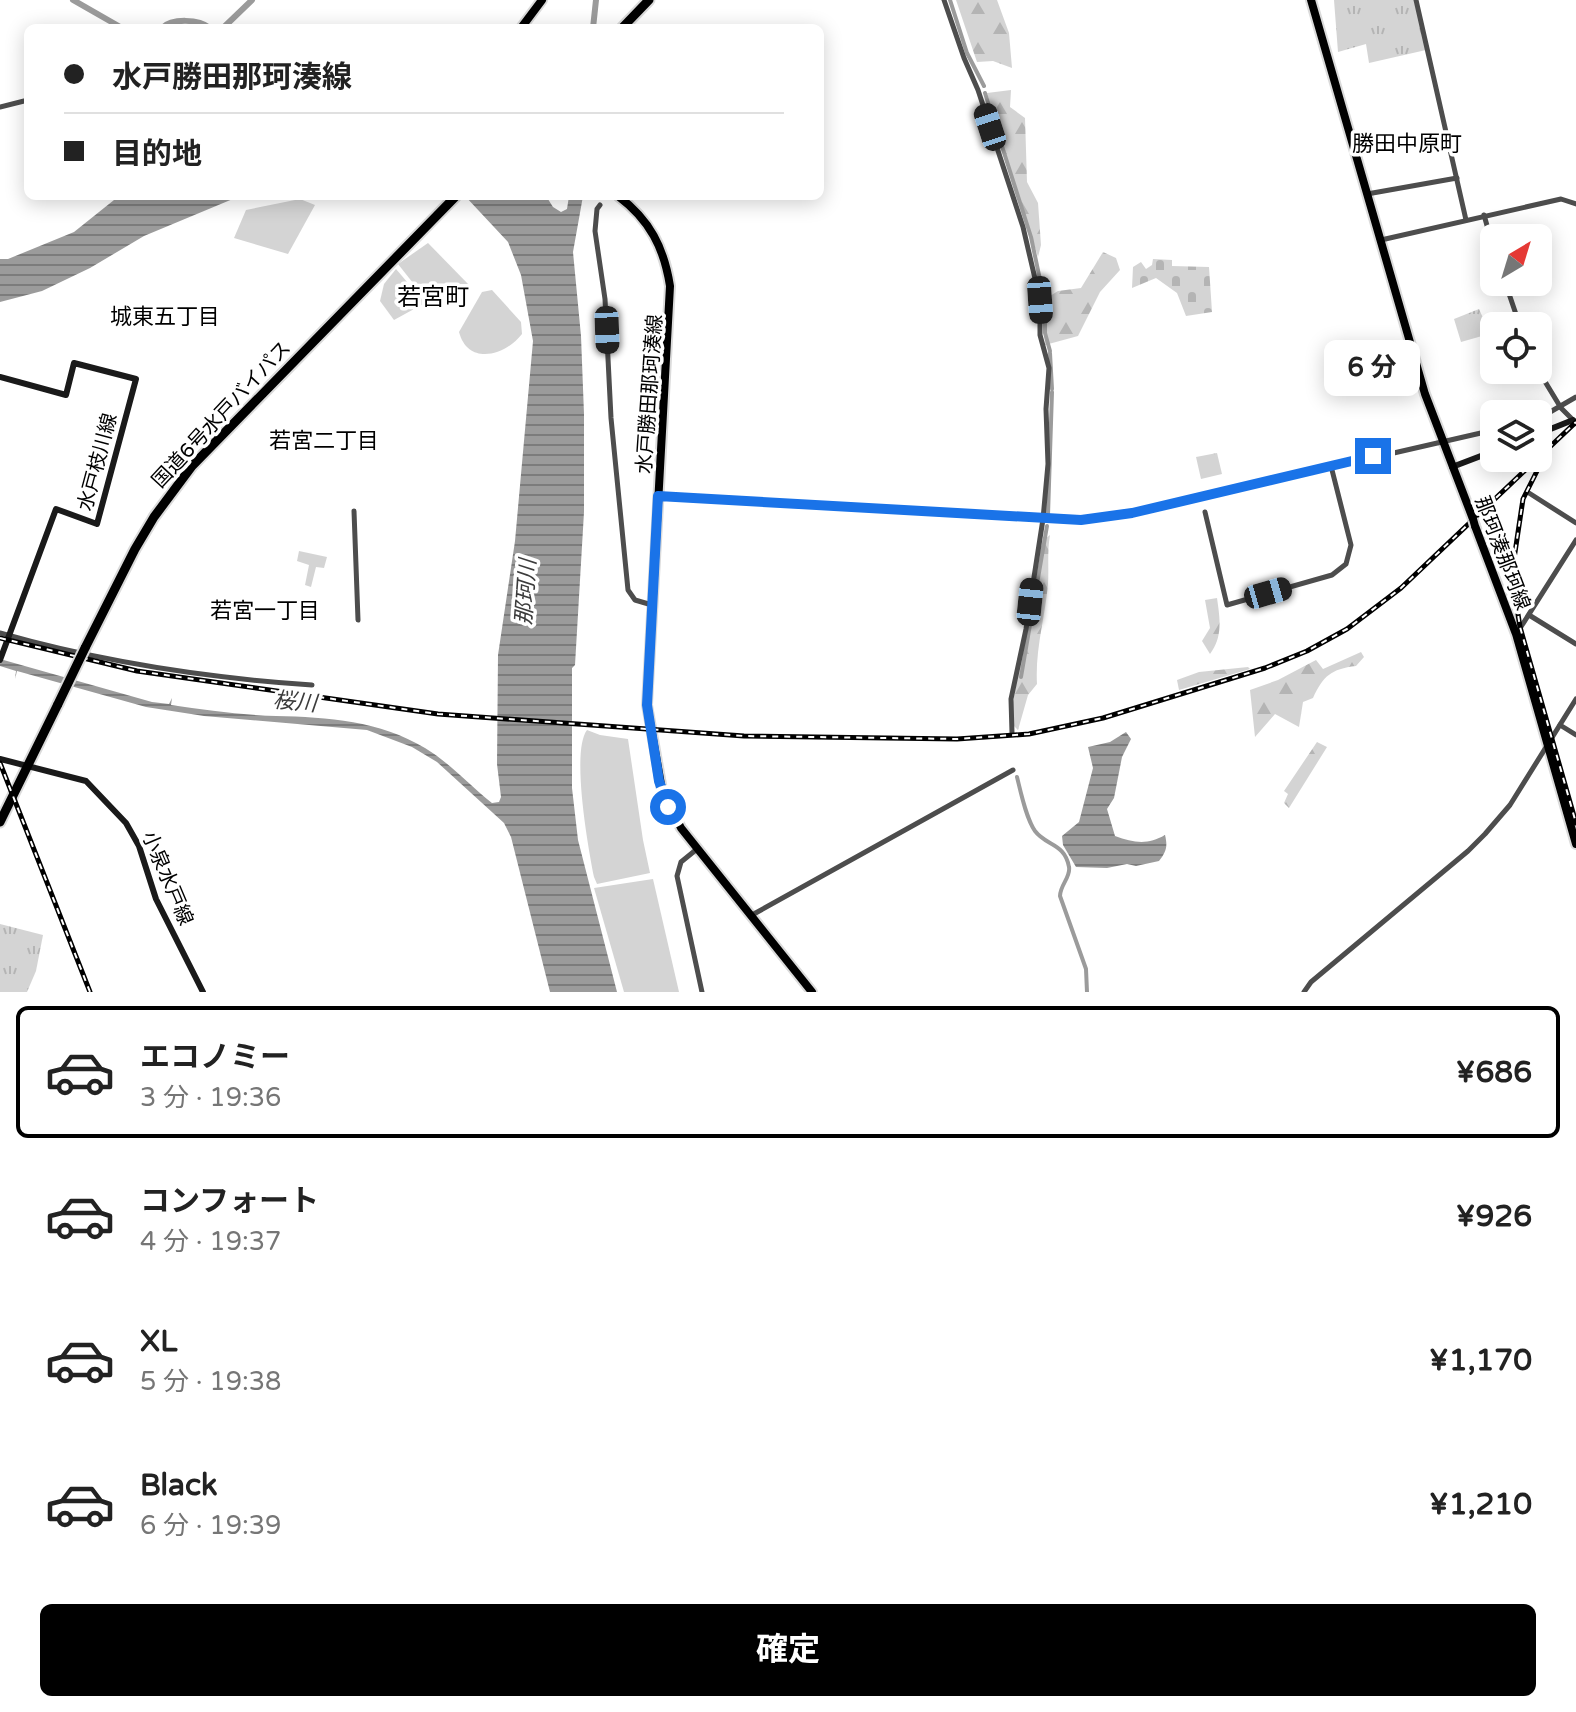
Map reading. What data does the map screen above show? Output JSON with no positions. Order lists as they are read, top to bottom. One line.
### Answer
{"streets":{"highway":["国道6号水戸バイパス"],"main road":["水戸勝田那珂湊線","水戸枝川線","那珂湊那珂線","小泉水戸線"]},"crossings":[["国道6号水戸バイパス","小泉水戸線"]],"districts":["勝田中原町","若宮町","城東五丁目","若宮二丁目","若宮一丁目"],"water":["那珂川","桜川"],"north":"top right","page":{"banner":["水戸勝田那珂湊線","目的地"],"bubble":"6 分","list":[{"name":"エコノミー","note":"3 分 · 19:36","value":"¥686"},{"name":"コンフォート","note":"4 分 · 19:37","value":"¥926"},{"name":"XL","note":"5 分 · 19:38","value":"¥1,170"},{"name":"Black","note":"6 分 · 19:39","value":"¥1,210"}],"buttons":"確定"}}
